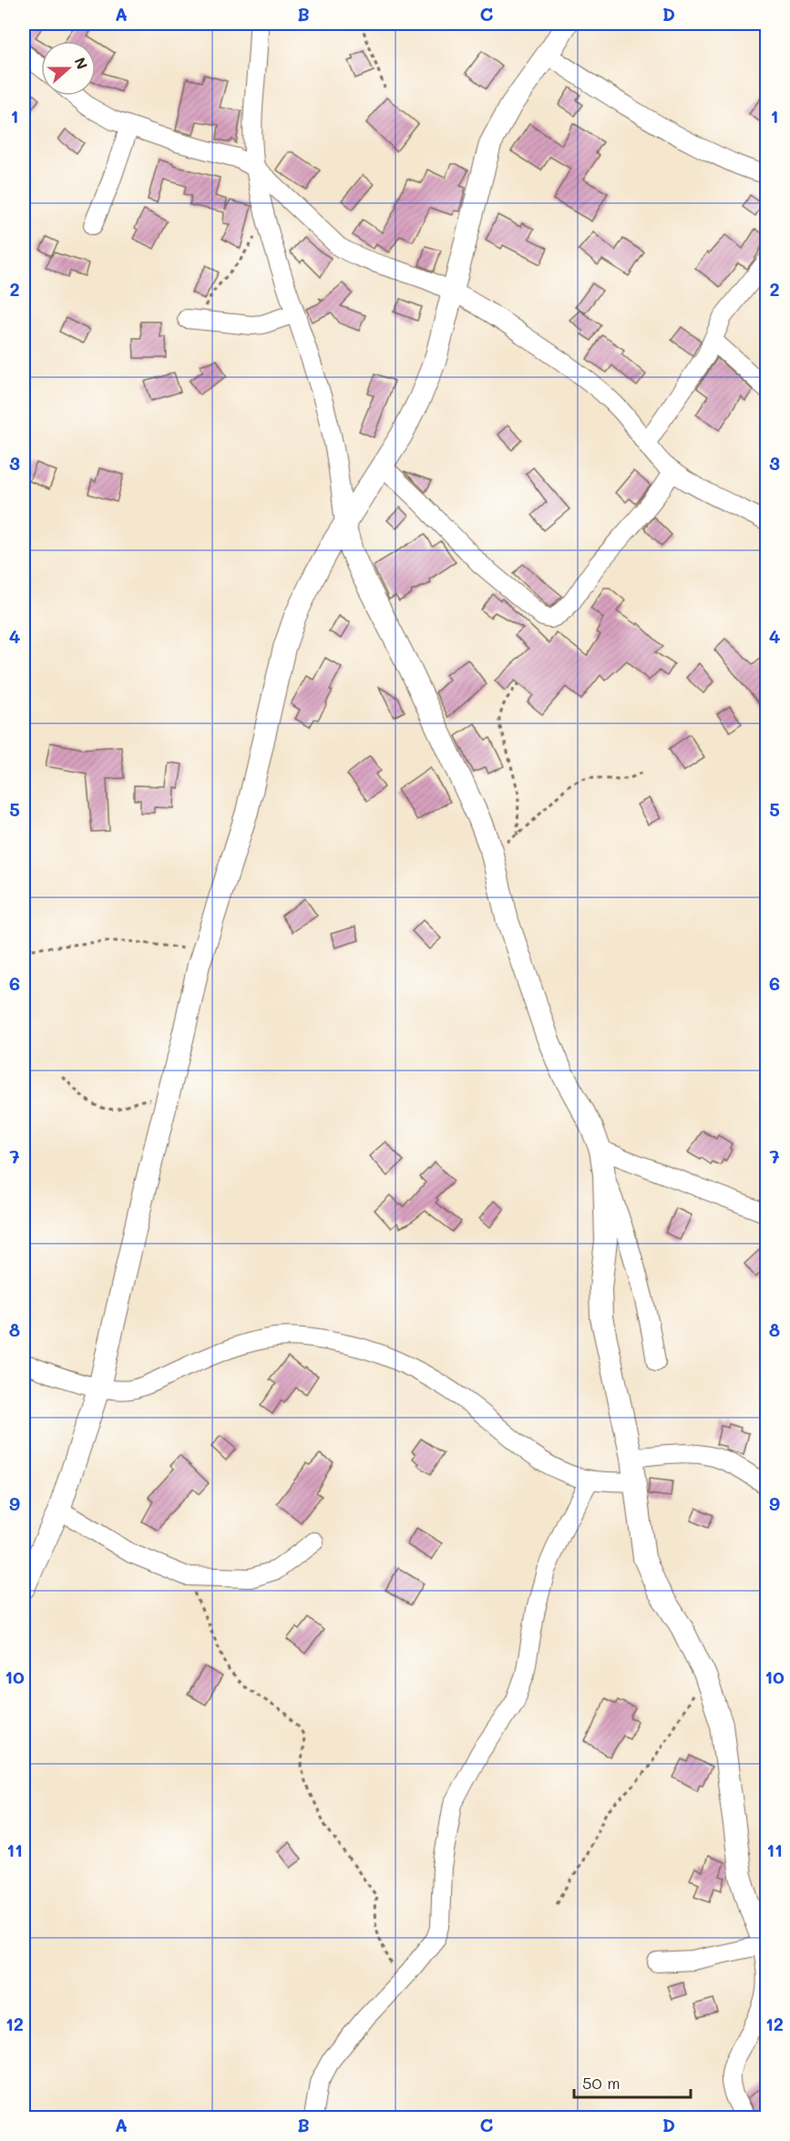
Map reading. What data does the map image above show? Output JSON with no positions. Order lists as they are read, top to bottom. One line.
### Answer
{"scale_bar":"50 m","north":"right","grid":{"columns":["A","B","C","D"],"rows":["1","2","3","4","5","6","7","8","9","10","11","12"]}}
